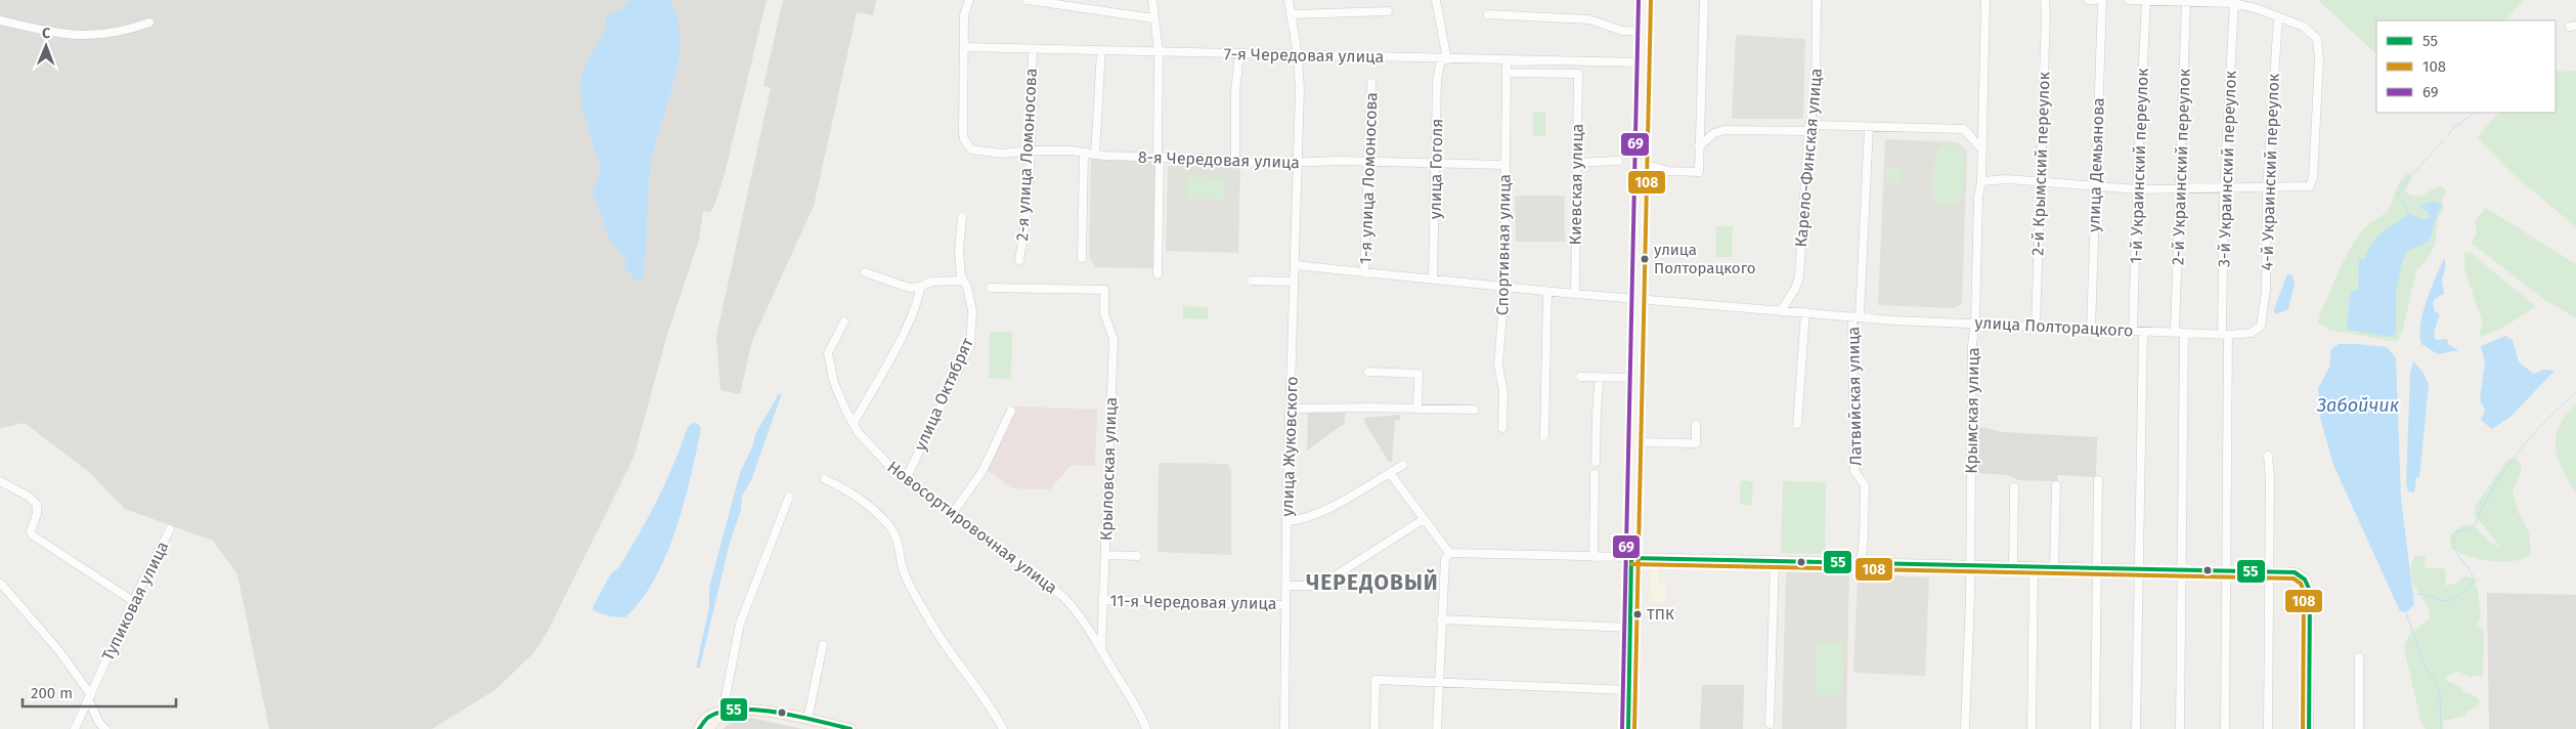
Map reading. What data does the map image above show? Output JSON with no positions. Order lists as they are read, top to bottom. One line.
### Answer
{"streets":{"street":["7-я Чередовая улица","2-я улица Ломоносова","Карело-Финская улица","8-я Чередовая улица","2-й Крымский переулок","улица Демьянова","1-й Украинский переулок","2-й Украинский переулок","улица Гоголя","3-й Украинский переулок","4-й Украинский переулок","1-я улица Ломоносова","Киевская улица","Спортивная улица","улица Полторацкого","улица Октябрят","Латвийская улица","Крымская улица","улица Жуковского","Крыловская улица","Новосортировочная улица","Тупиковая улица","11-я Чередовая улица"]},"crossings":[["7-я Чередовая улица","2-я улица Ломоносова"],["7-я Чередовая улица","8-я Чередовая улица"],["7-я Чередовая улица","улица Гоголя"],["7-я Чередовая улица","Спортивная улица"],["7-я Чередовая улица","улица Жуковского"],["2-я улица Ломоносова","8-я Чередовая улица"],["Карело-Финская улица","улица Полторацкого"],["8-я Чередовая улица","улица Гоголя"],["8-я Чередовая улица","1-я улица Ломоносова"],["8-я Чередовая улица","Спортивная улица"],["8-я Чередовая улица","улица Жуковского"],["2-й Крымский переулок","улица Полторацкого"],["улица Демьянова","улица Полторацкого"],["1-й Украинский переулок","улица Полторацкого"],["2-й Украинский переулок","улица Полторацкого"],["улица Гоголя","улица Полторацкого"],["3-й Украинский переулок","улица Полторацкого"],["4-й Украинский переулок","улица Полторацкого"],["1-я улица Ломоносова","улица Полторацкого"],["Киевская улица","Спортивная улица"],["Киевская улица","улица Полторацкого"],["Спортивная улица","улица Полторацкого"],["улица Полторацкого","Латвийская улица"],["улица Полторацкого","Крымская улица"],["улица Полторацкого","улица Жуковского"],["улица Октябрят","Новосортировочная улица"],["улица Жуковского","11-я Чередовая улица"],["Крыловская улица","Новосортировочная улица"],["Крыловская улица","11-я Чередовая улица"]],"districts":["ЧЕРЕДОВЫЙ"],"water":["Забойчик"],"places":["улица Полторацкого","ТПК"],"lines":["transit line 108","transit line 69","transit line 55"],"legend":["55","108","69"],"scale_bar":"200 m","north":"top"}
